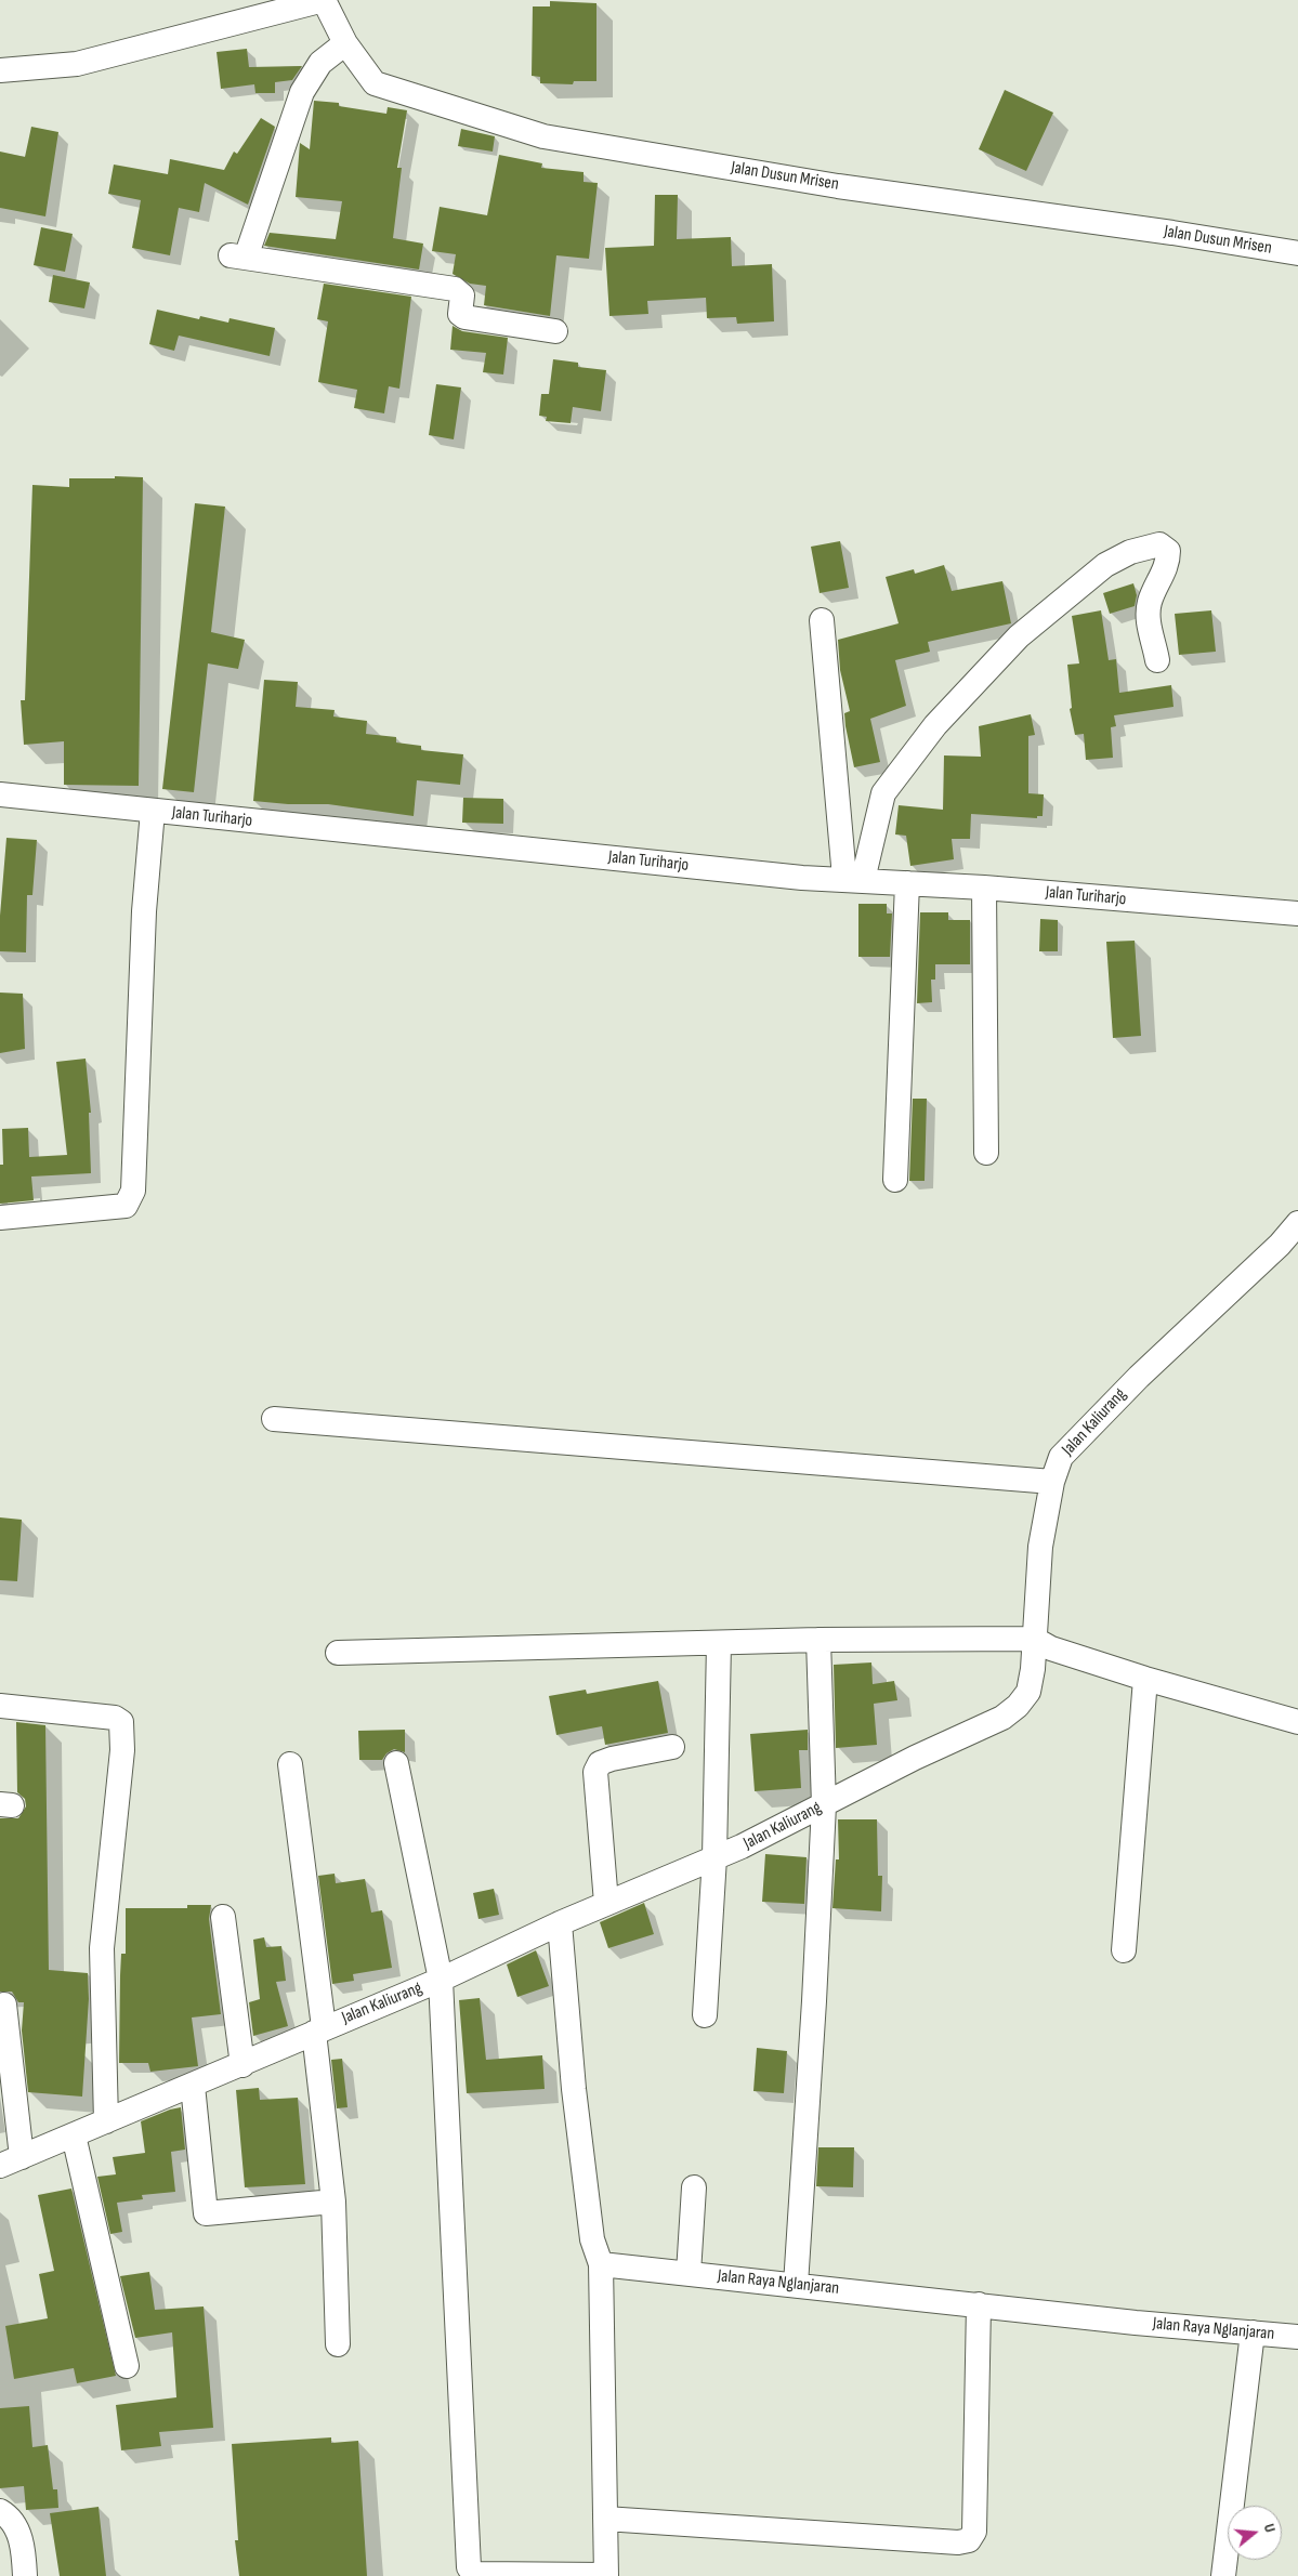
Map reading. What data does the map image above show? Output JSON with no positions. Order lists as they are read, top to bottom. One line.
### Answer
{"streets":{"street":["Jalan Dusun Mrisen","Jalan Turiharjo","Jalan Kaliurang","Jalan Raya Nglanjaran"]},"north":"right"}
